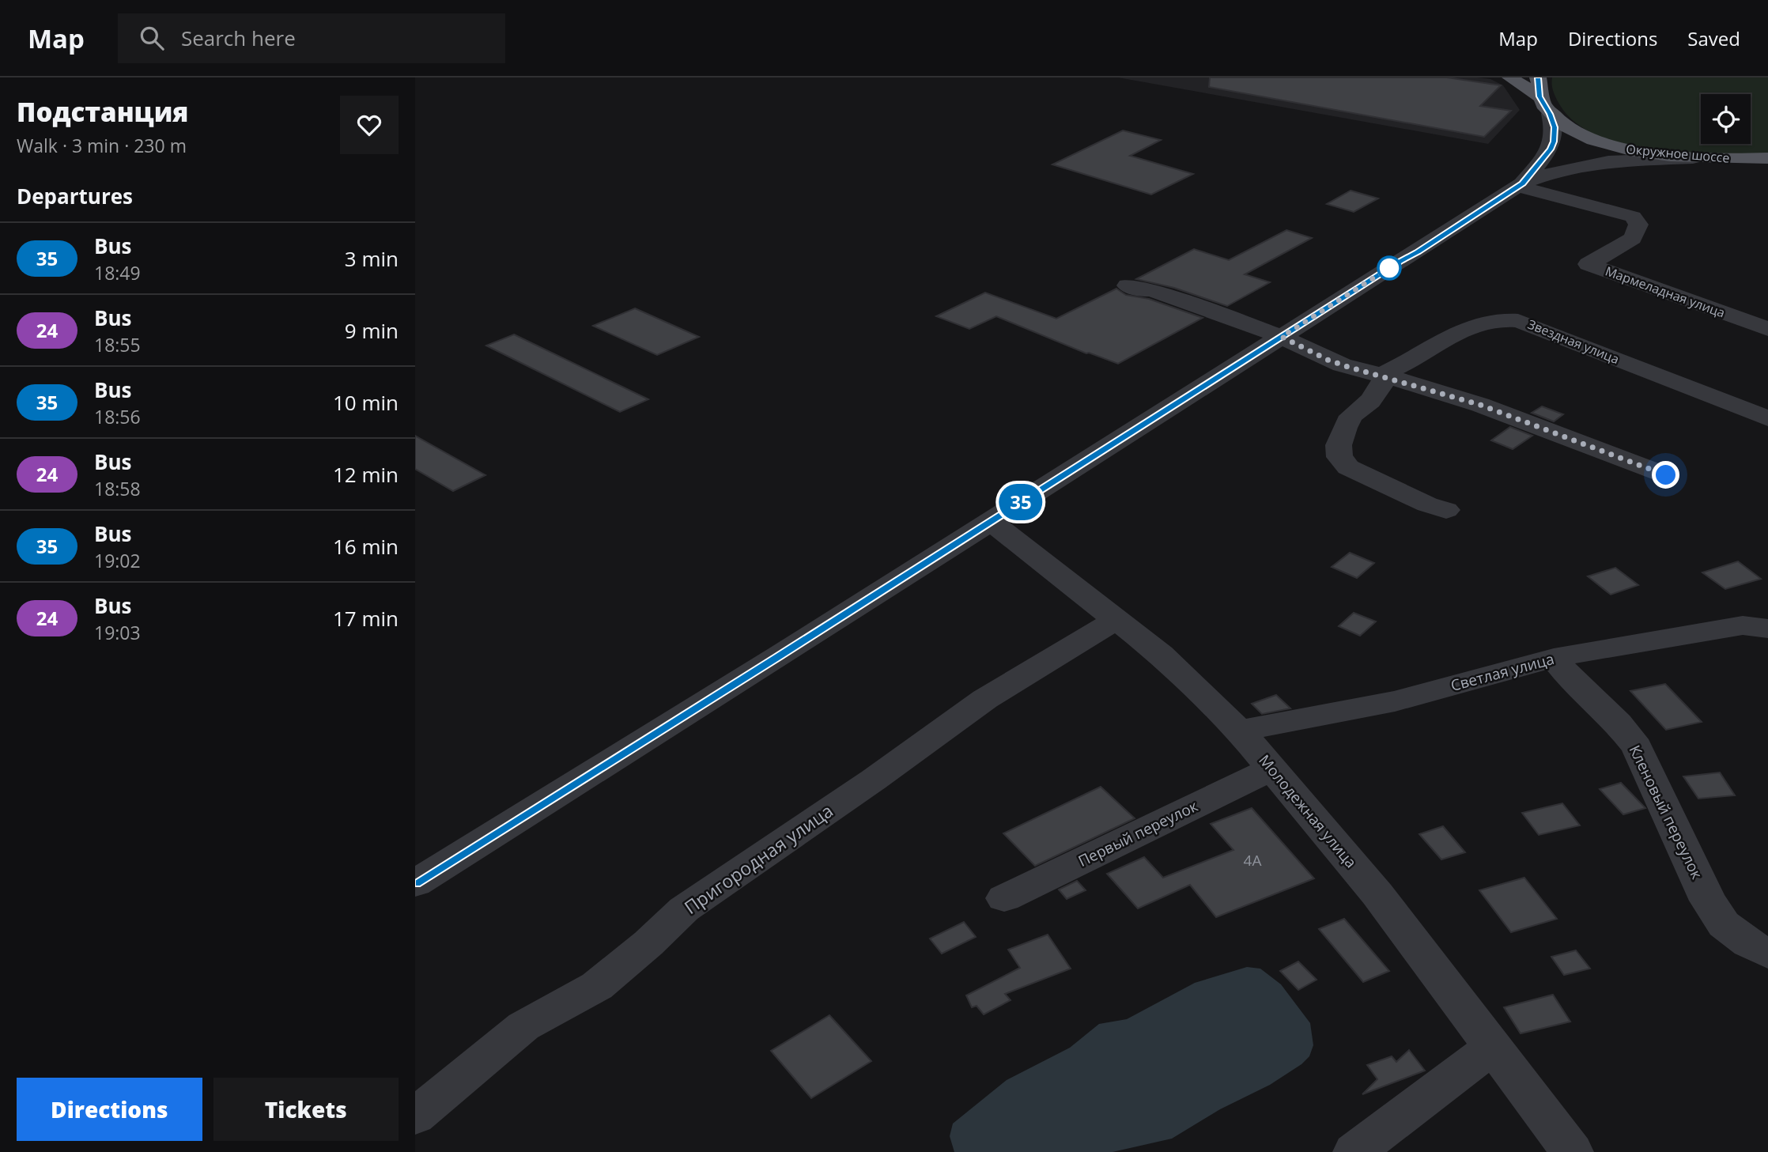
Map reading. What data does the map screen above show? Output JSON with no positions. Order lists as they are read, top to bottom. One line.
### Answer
{"streets":{"main road":["Окружное шоссе"],"street":["Мармеладная улица","Звездная улица","Светлая улица","Молодежная улица","Кленовый переулок","Первый переулок","Пригородная улица"]},"crossings":[["Светлая улица","Молодежная улица"],["Светлая улица","Кленовый переулок"],["Молодежная улица","Первый переулок"],["Молодежная улица","Пригородная улица"]],"lines":["bus line 35"],"house_numbers":["4А"],"page":{"header":"Map","search":"Search here","nav":["Map","Directions","Saved"],"heading":[["Подстанция","Walk · 3 min · 230 m"],"Departures"],"on_map":"35","list":[{"mark":"35","name":"Bus","note":"18:49","value":"3 min"},{"mark":"24","name":"Bus","note":"18:55","value":"9 min"},{"mark":"35","name":"Bus","note":"18:56","value":"10 min"},{"mark":"24","name":"Bus","note":"18:58","value":"12 min"},{"mark":"35","name":"Bus","note":"19:02","value":"16 min"},{"mark":"24","name":"Bus","note":"19:03","value":"17 min"}],"buttons":["Directions","Tickets"]}}
